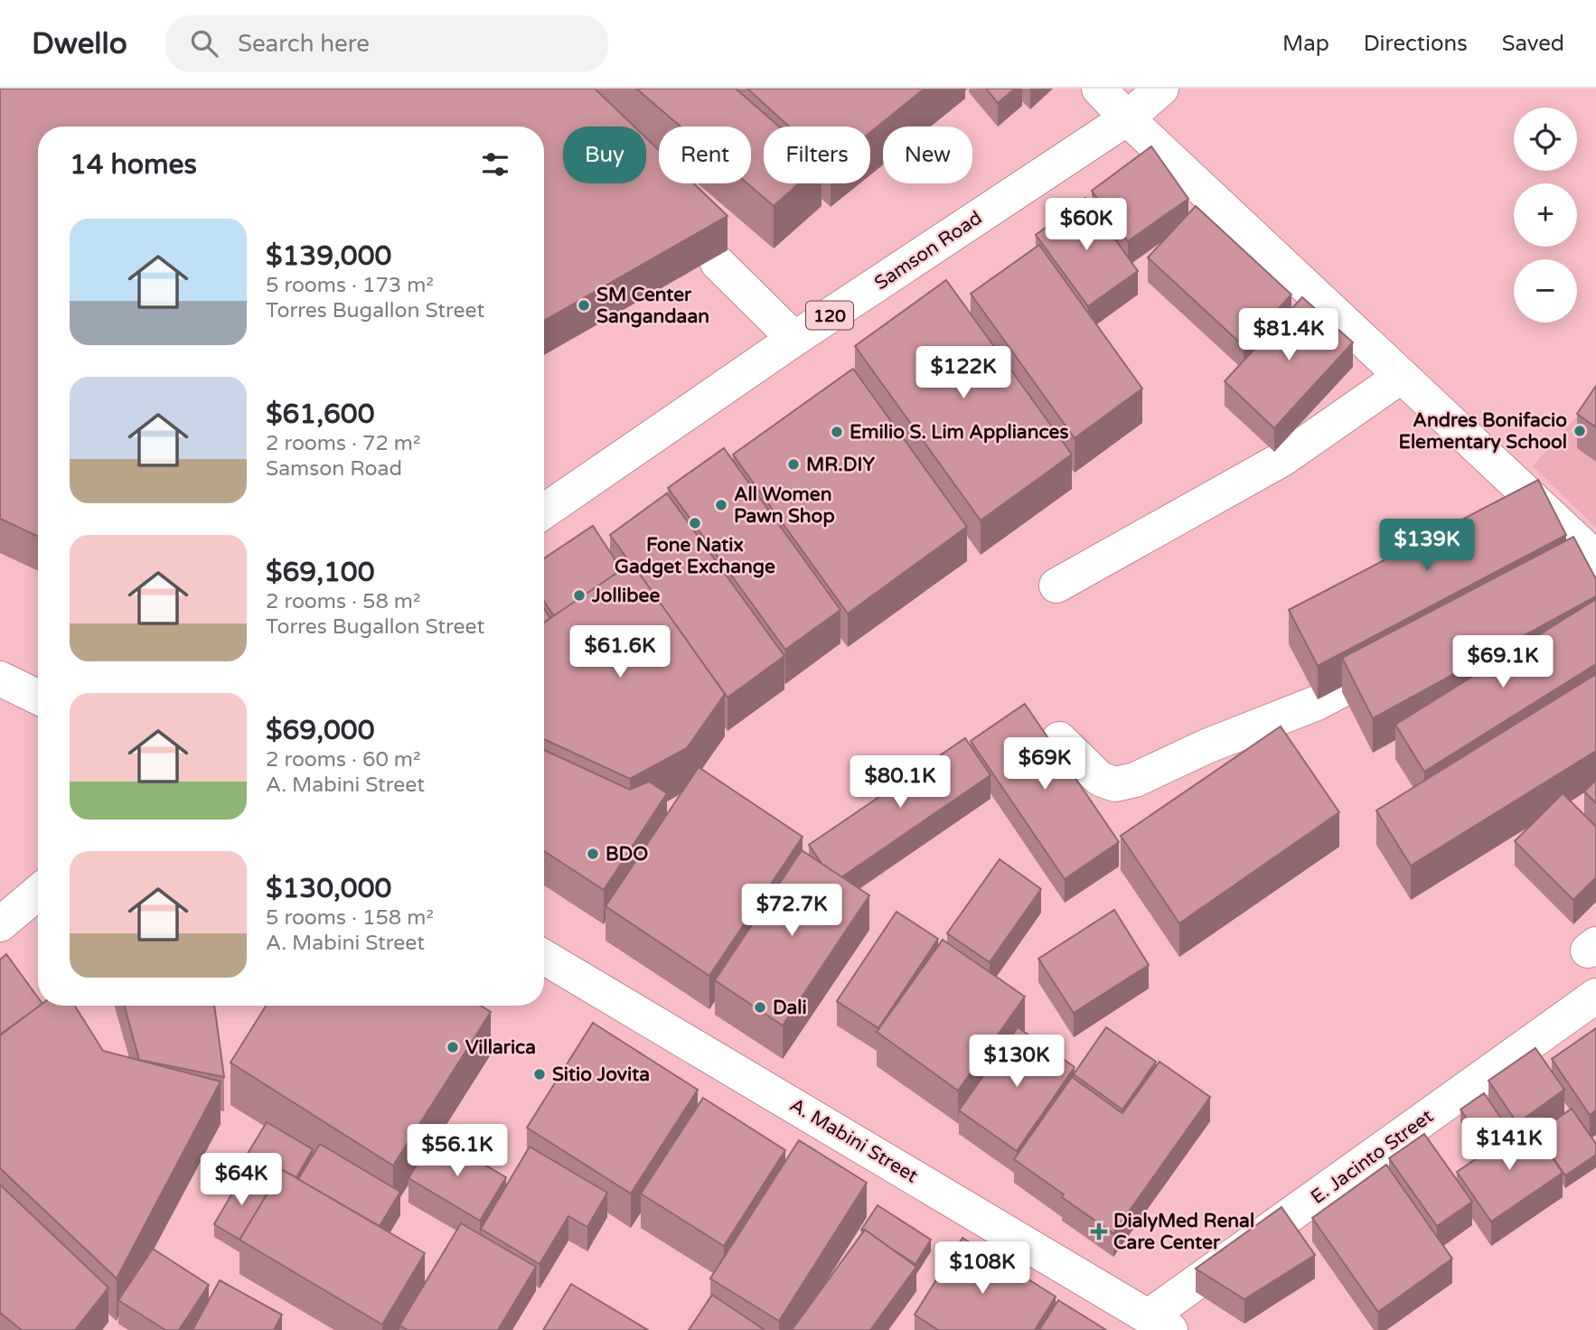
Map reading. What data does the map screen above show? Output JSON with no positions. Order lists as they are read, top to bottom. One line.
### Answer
{"streets":{"main road":["Samson Road","120","A. Mabini Street","E. Jacinto Street"]},"crossings":[["A. Mabini Street","E. Jacinto Street"]],"places":{"other":["SM Center Sangandaan","Andres Bonifacio Elementary School","Emilio S. Lim Appliances","MR.DIY","All Women Pawn Shop","Fone Natix Gadget Exchange","Jollibee","BDO","Dali","Villarica","Sitio Jovita"],"health":["DialyMed Renal Care Center"]},"page":{"header":"Dwello","search":"Search here","nav":["Map","Directions","Saved"],"map_buttons":["+","−"],"chip":["Buy","Rent","Filters","New"],"heading":"14 homes","price":["$60K","$81.4K","$122K","$139K","$61.6K","$69.1K","$69K","$80.1K","$72.7K","$130K","$141K","$56.1K","$64K","$108K"],"list":[{"name":"$139,000","note":"5 rooms · 173 m² · Torres Bugallon Street"},{"name":"$61,600","note":"2 rooms · 72 m² · Samson Road"},{"name":"$69,100","note":"2 rooms · 58 m² · Torres Bugallon Street"},{"name":"$69,000","note":"2 rooms · 60 m² · A. Mabini Street"},{"name":"$130,000","note":"5 rooms · 158 m² · A. Mabini Street"}]}}
